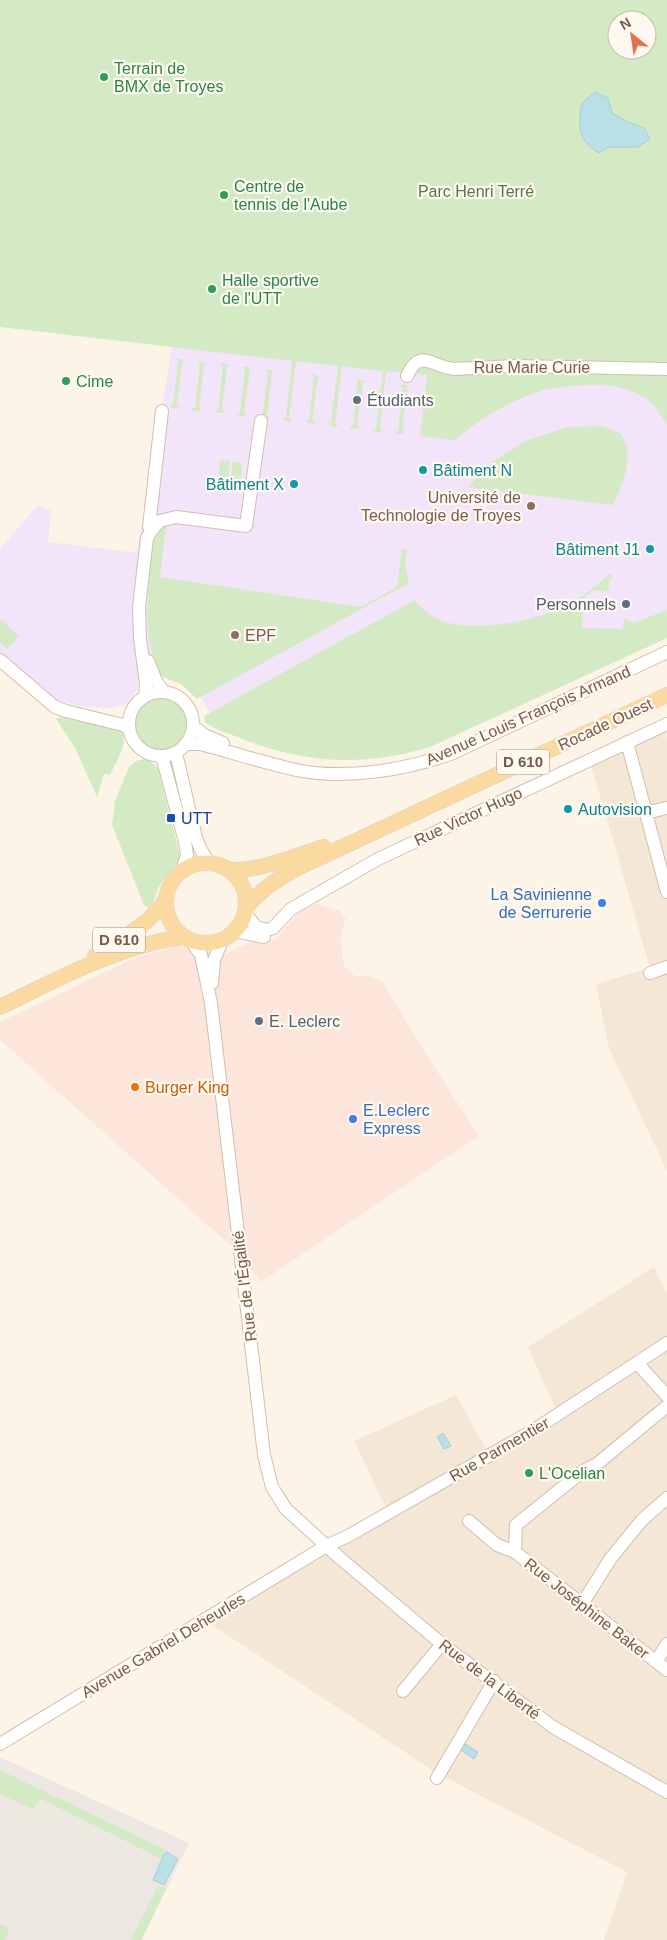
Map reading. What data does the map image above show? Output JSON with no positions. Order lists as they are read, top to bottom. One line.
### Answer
{"streets":{"main road":["Rocade Ouest","D 610"],"street":["Rue Marie Curie","Avenue Louis François Armand","Rue Victor Hugo","Rue de l'Égalité","Rue Parmentier","Rue Joséphine Baker","Avenue Gabriel Deheurles","Rue de la Liberté"]},"crossings":[["Rocade Ouest","D 610"],["Rocade Ouest","Rue Victor Hugo"],["D 610","Rue Victor Hugo"],["Rue de l'Égalité","Rue Parmentier"],["Rue de l'Égalité","Avenue Gabriel Deheurles"],["Rue de l'Égalité","Rue de la Liberté"],["Rue Parmentier","Avenue Gabriel Deheurles"],["Rue Parmentier","Rue de la Liberté"],["Avenue Gabriel Deheurles","Rue de la Liberté"]],"parks":["Parc Henri Terré"],"places":{"other":["Terrain de BMX de Troyes","Centre de tennis de l'Aube","Halle sportive de l'UTT","Cime","Étudiants","Bâtiment N","Bâtiment X","Université de Technologie de Troyes","Bâtiment J1","Personnels","EPF","Autovision","La Savinienne de Serrurerie","E. Leclerc","Burger King","E.Leclerc Express","L'Ocelian"],"transit":["UTT"]},"north":"top left"}
